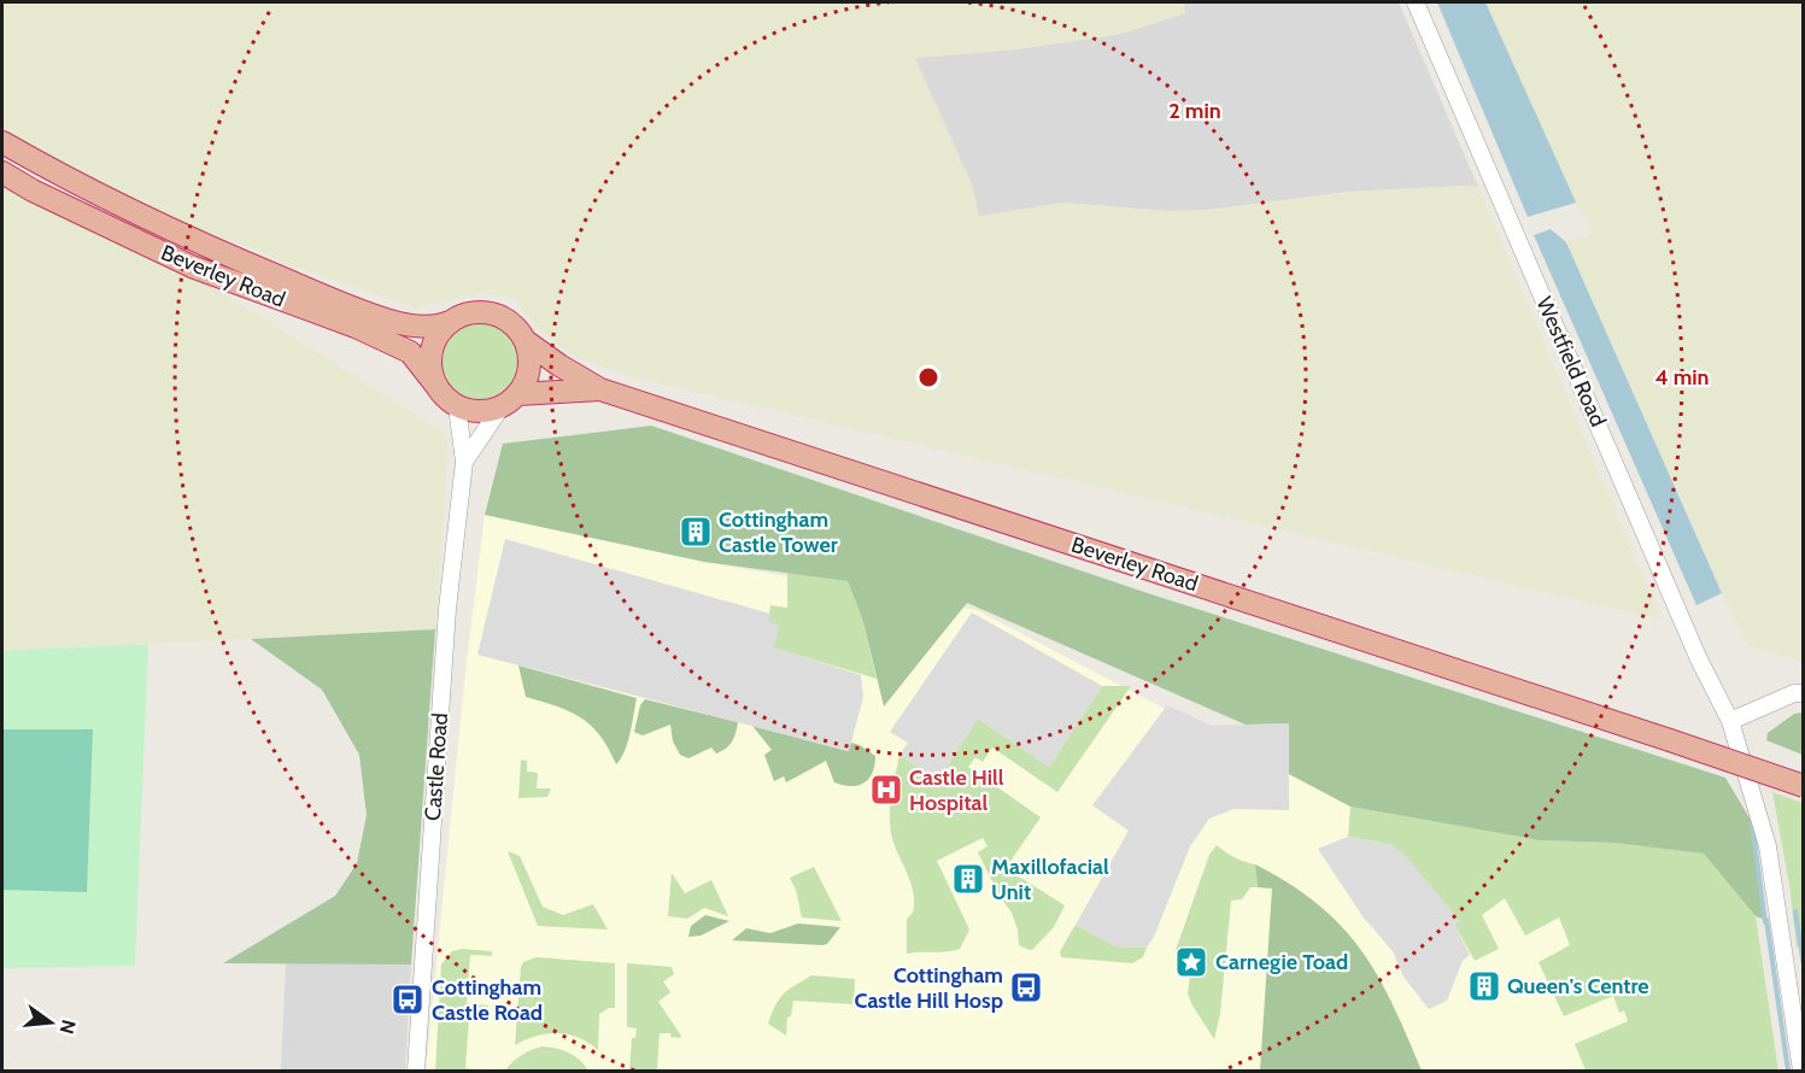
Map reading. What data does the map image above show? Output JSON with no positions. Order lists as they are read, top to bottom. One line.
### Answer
{"streets":{"highway":["Beverley Road"],"street":["Westfield Road","Castle Road"]},"crossings":[["Beverley Road","Castle Road"]],"places":{"building":["Cottingham Castle Tower","Maxillofacial Unit","Queen's Centre"],"hospital":["Castle Hill Hospital"],"place":["Carnegie Toad"],"bus stop":["Cottingham Castle Hill Hosp","Cottingham Castle Road"]},"north":"right","rings":["2 min","4 min"]}
